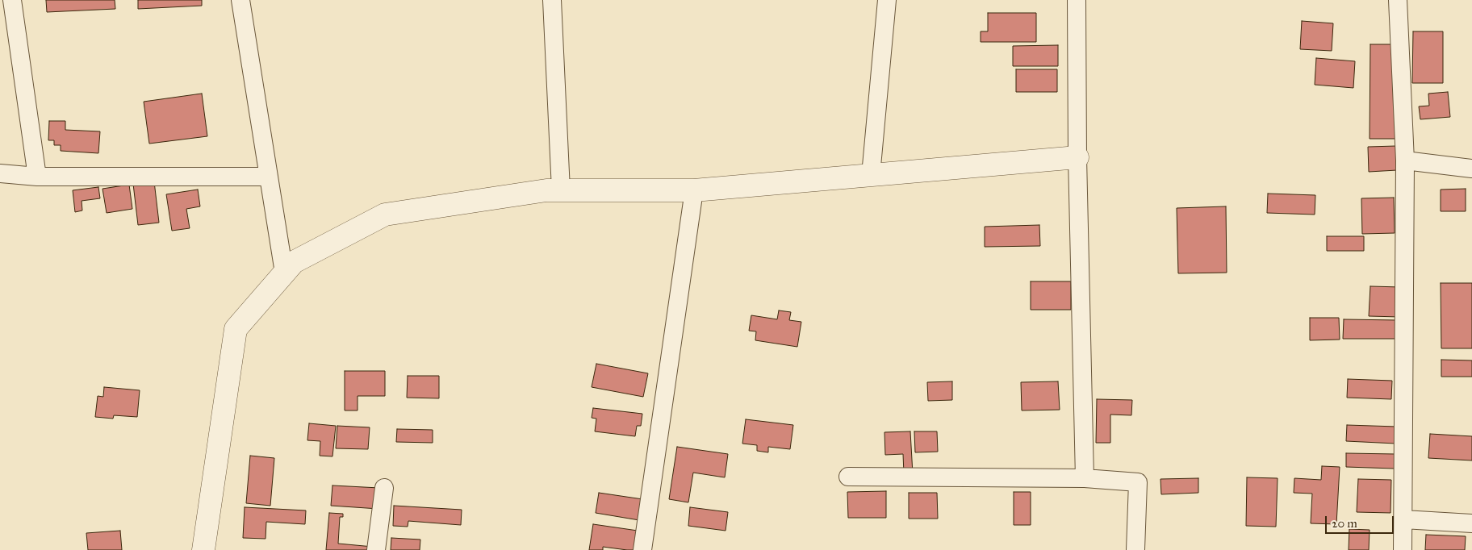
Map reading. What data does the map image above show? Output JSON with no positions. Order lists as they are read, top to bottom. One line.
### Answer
{"scale_bar":"20 m"}
